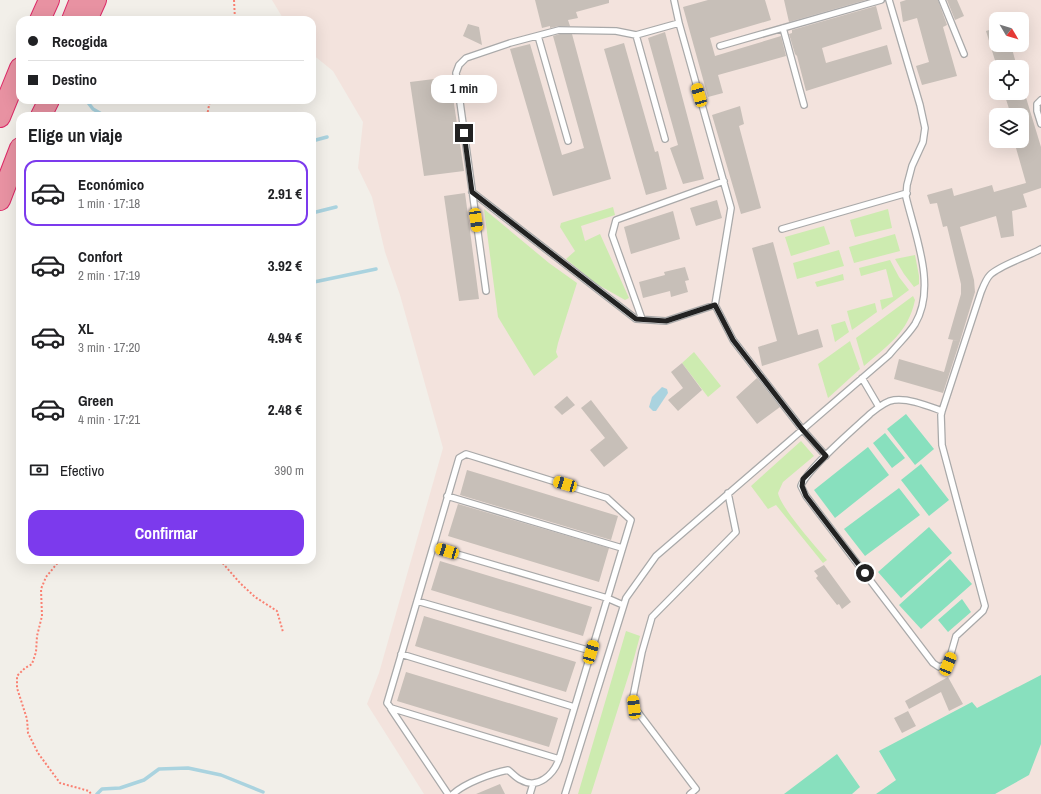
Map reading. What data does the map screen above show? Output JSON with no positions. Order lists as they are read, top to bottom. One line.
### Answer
{"north":"bottom right","page":{"banner":["Recogida","Destino"],"bubble":"1 min","heading":"Elige un viaje","list":[{"name":"Económico","note":"1 min · 17:18","value":"2.91 €"},{"name":"Confort","note":"2 min · 17:19","value":"3.92 €"},{"name":"XL","note":"3 min · 17:20","value":"4.94 €"},{"name":"Green","note":"4 min · 17:21","value":"2.48 €"}],"pay":["Efectivo","390 m"],"buttons":"Confirmar"}}
